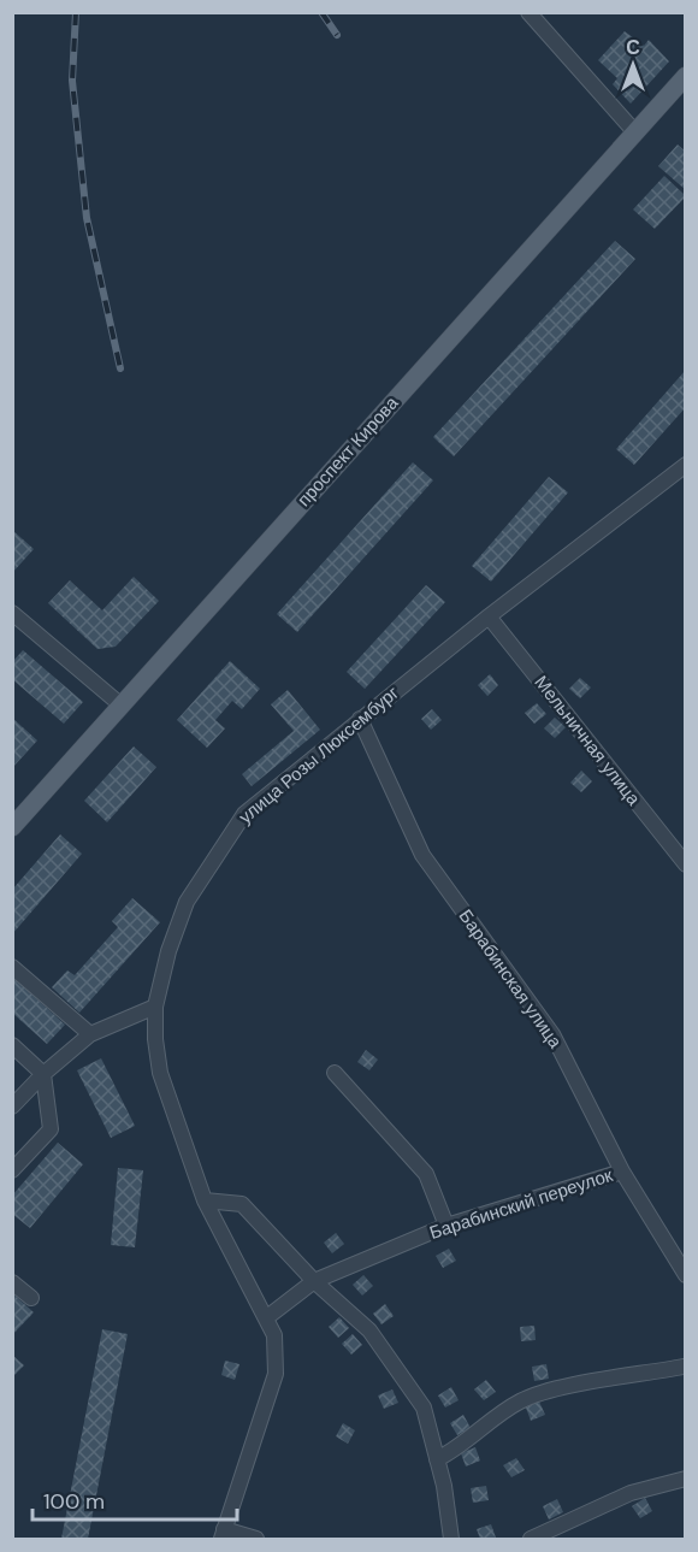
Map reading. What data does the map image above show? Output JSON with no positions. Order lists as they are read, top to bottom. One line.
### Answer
{"streets":{"main road":["проспект Кирова"],"street":["Мельничная улица","улица Розы Люксембург","Барабинская улица","Барабинский переулок"]},"crossings":[["Мельничная улица","улица Розы Люксембург"],["улица Розы Люксембург","Барабинская улица"],["улица Розы Люксембург","Барабинский переулок"],["Барабинская улица","Барабинский переулок"]],"scale_bar":"100 m","north":"top"}
